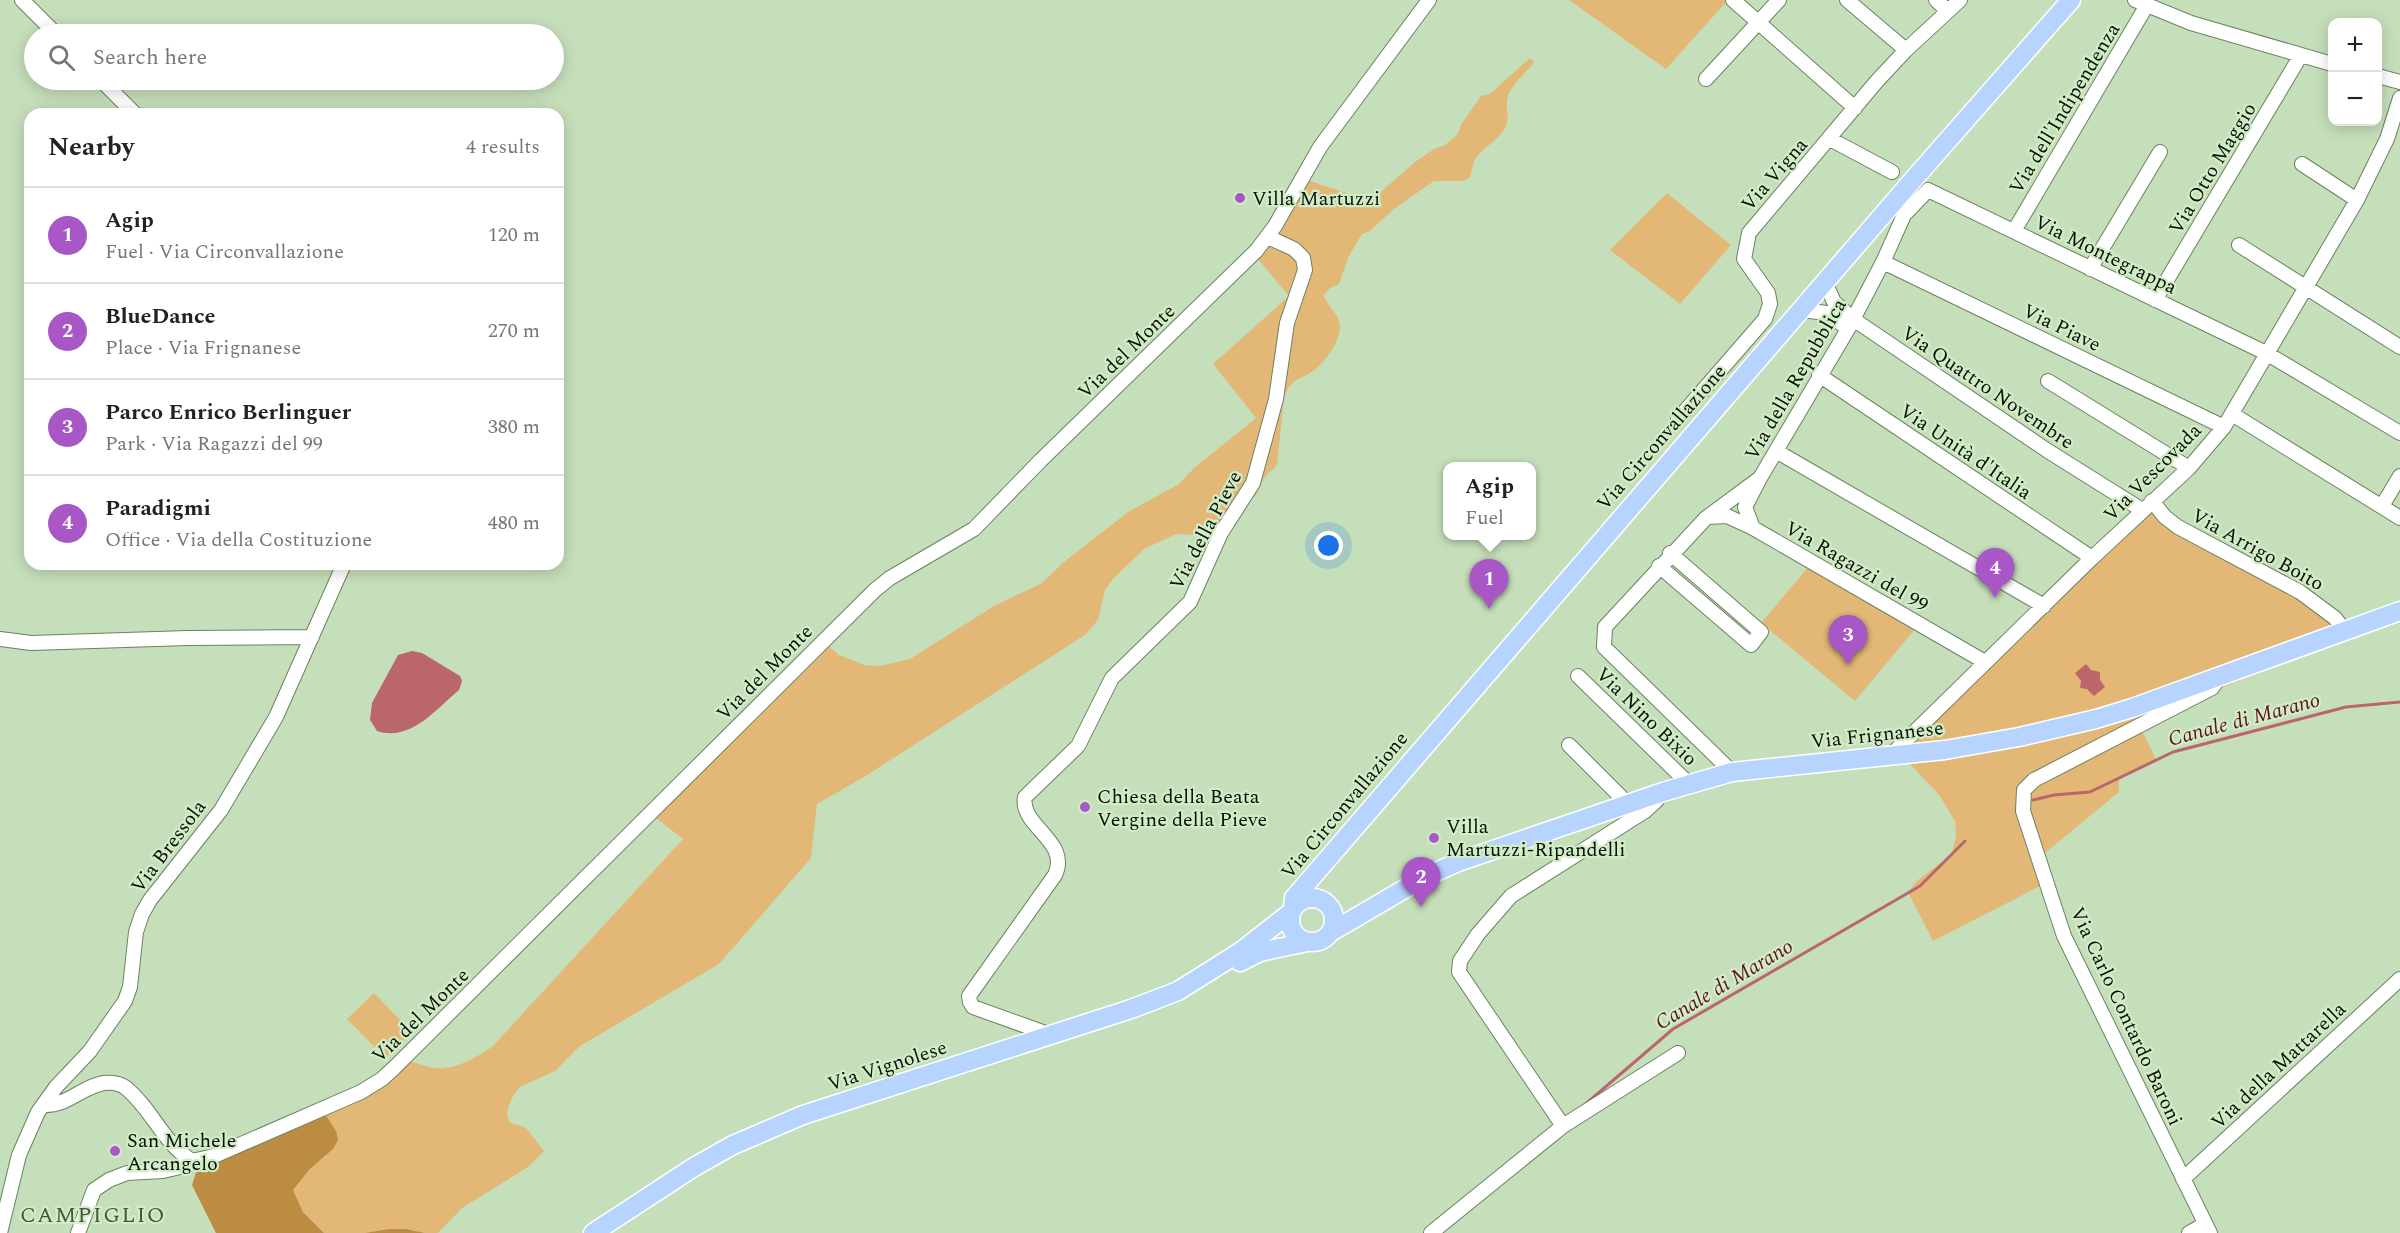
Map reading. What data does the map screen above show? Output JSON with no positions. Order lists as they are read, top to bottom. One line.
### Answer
{"streets":{"main road":["Via Circonvallazione","Via Frignanese","Via Vignolese"],"street":["Via dell'Indipendenza","Via Otto Maggio","Via Vigna","Via Montegrappa","Via Piave","Via del Monte","Via della Repubblica","Via Quattro Novembre","Via Unità d'Italia","Via Vescovada","Via della Pieve","Via Arrigo Boito","Via Ragazzi del 99","Via Nino Bixio","Via Bressola","Via Carlo Contardo Baroni","Via della Mattarella"]},"crossings":[["Via dell'Indipendenza","Via Montegrappa"],["Via Otto Maggio","Via Montegrappa"],["Via Montegrappa","Via della Repubblica"],["Via Montegrappa","Via Vescovada"],["Via Piave","Via della Repubblica"],["Via Piave","Via Vescovada"],["Via del Monte","Via della Pieve"],["Via della Repubblica","Via Quattro Novembre"],["Via della Repubblica","Via Unità d'Italia"],["Via della Repubblica","Via Ragazzi del 99"],["Via della Repubblica","Via Frignanese"],["Via Quattro Novembre","Via Circonvallazione"],["Via Quattro Novembre","Via Vescovada"],["Via Quattro Novembre","Via Arrigo Boito"],["Via Circonvallazione","Via Frignanese"],["Via Circonvallazione","Via Vignolese"],["Via Unità d'Italia","Via Vescovada"],["Via Vescovada","Via Arrigo Boito"],["Via Vescovada","Via Ragazzi del 99"],["Via Vescovada","Via Frignanese"],["Via della Pieve","Via Vignolese"],["Via Arrigo Boito","Via Frignanese"],["Via Nino Bixio","Via Frignanese"],["Via Frignanese","Via Carlo Contardo Baroni"],["Via Carlo Contardo Baroni","Via della Mattarella"]],"districts":["CAMPIGLIO"],"water":["Canale di Marano"],"places":["Villa Martuzzi","Chiesa della Beata Vergine della Pieve","Villa Martuzzi-Ripandelli","San Michele Arcangelo"],"page":{"map_buttons":["+","−"],"search":"Search here","heading":["Nearby","4 results"],"list":[{"mark":"1","name":"Agip","note":"Fuel · Via Circonvallazione","value":"120 m"},{"mark":"2","name":"BlueDance","note":"Place · Via Frignanese","value":"270 m"},{"mark":"3","name":"Parco Enrico Berlinguer","note":"Park · Via Ragazzi del 99","value":"380 m"},{"mark":"4","name":"Paradigmi","note":"Office · Via della Costituzione","value":"480 m"}],"popup":["Agip","Fuel"],"pins":["4","1","3","2"]}}
